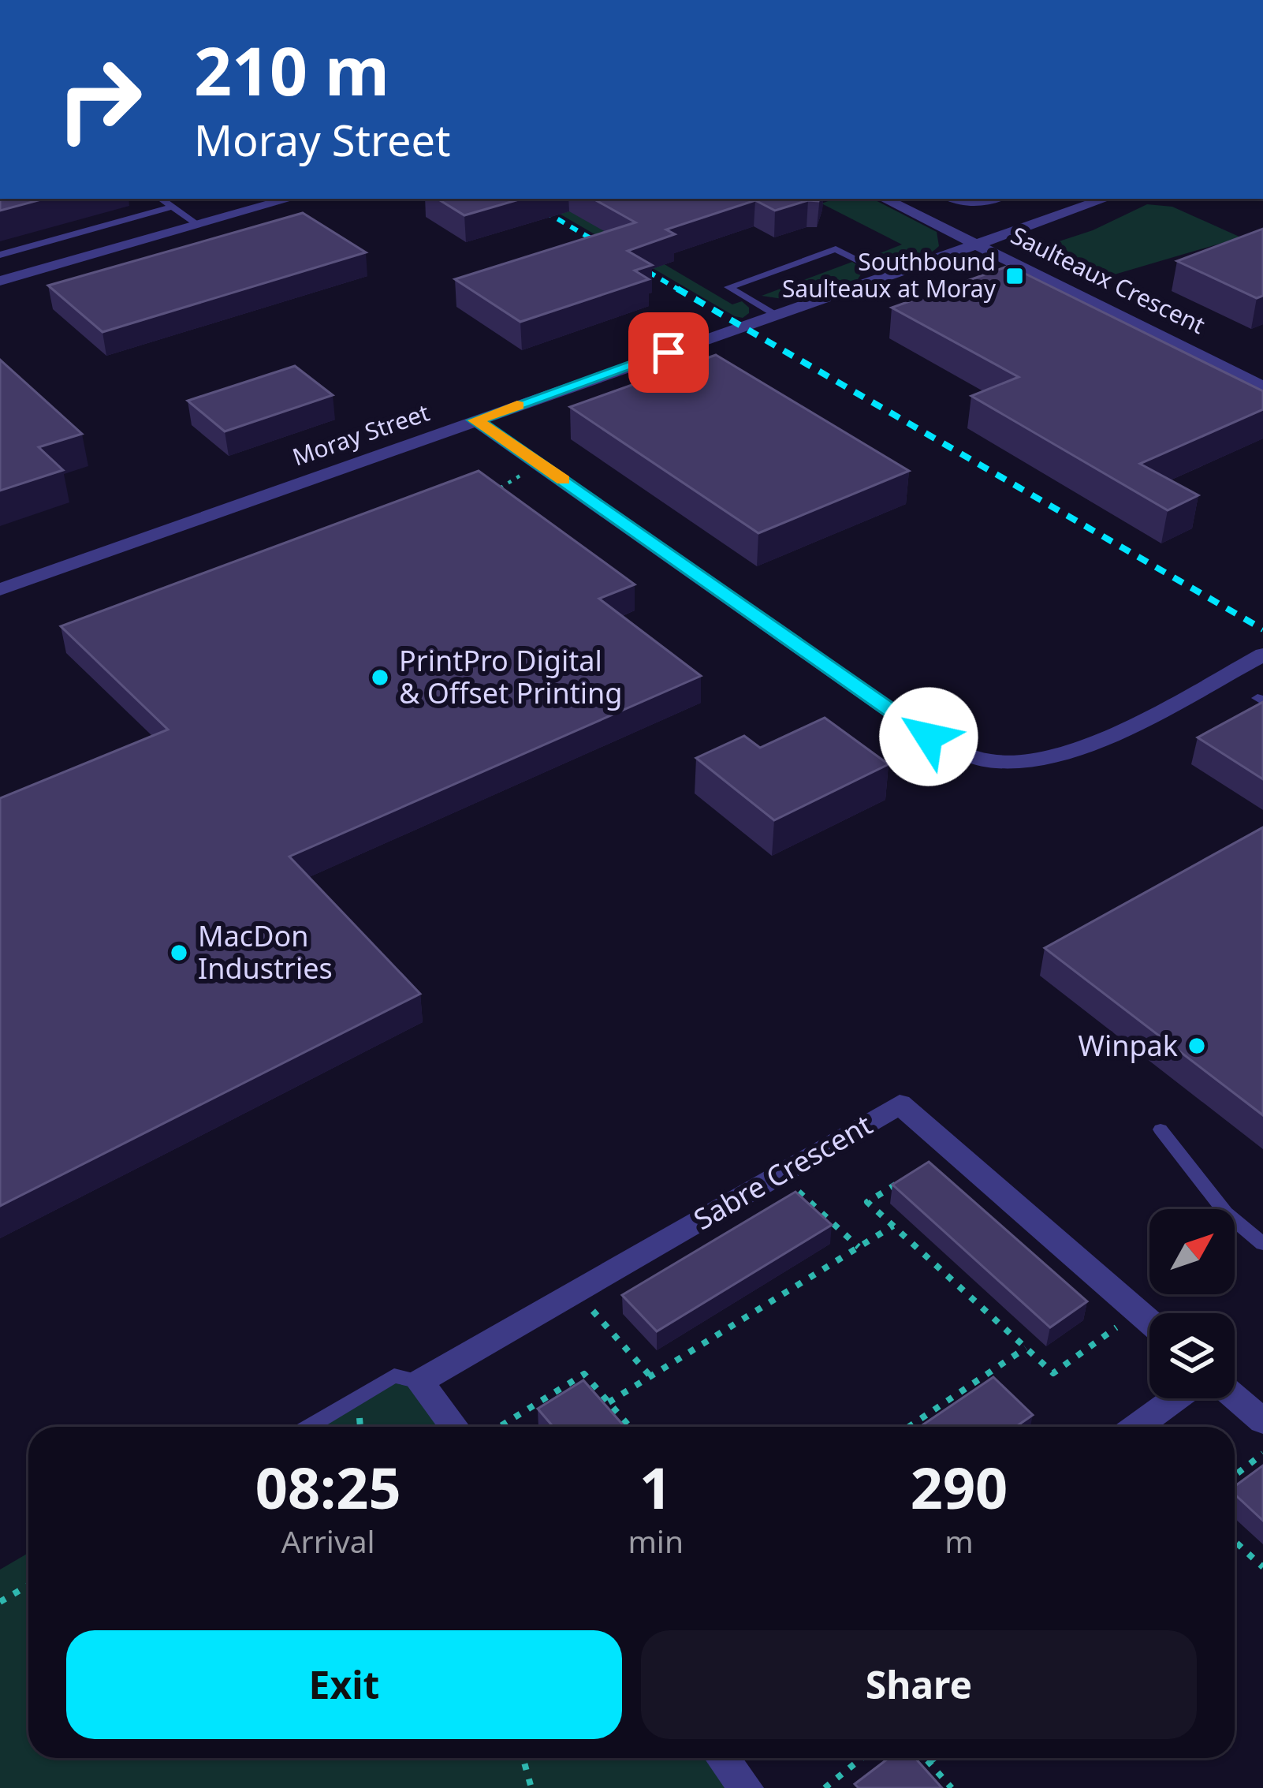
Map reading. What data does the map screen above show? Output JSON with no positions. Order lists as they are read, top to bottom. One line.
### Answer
{"streets":{"street":["Saulteaux Crescent","Moray Street","Sabre Crescent"]},"crossings":[["Saulteaux Crescent","Moray Street"]],"places":{"transit":["Southbound Saulteaux at Moray"],"other":["PrintPro Digital & Offset Printing","MacDon Industries","Winpak"]},"north":"top right","page":{"turn":["210 m","Moray Street"],"eta":["08:25","Arrival","1","min","290","m"],"buttons":["Exit","Share"]}}
